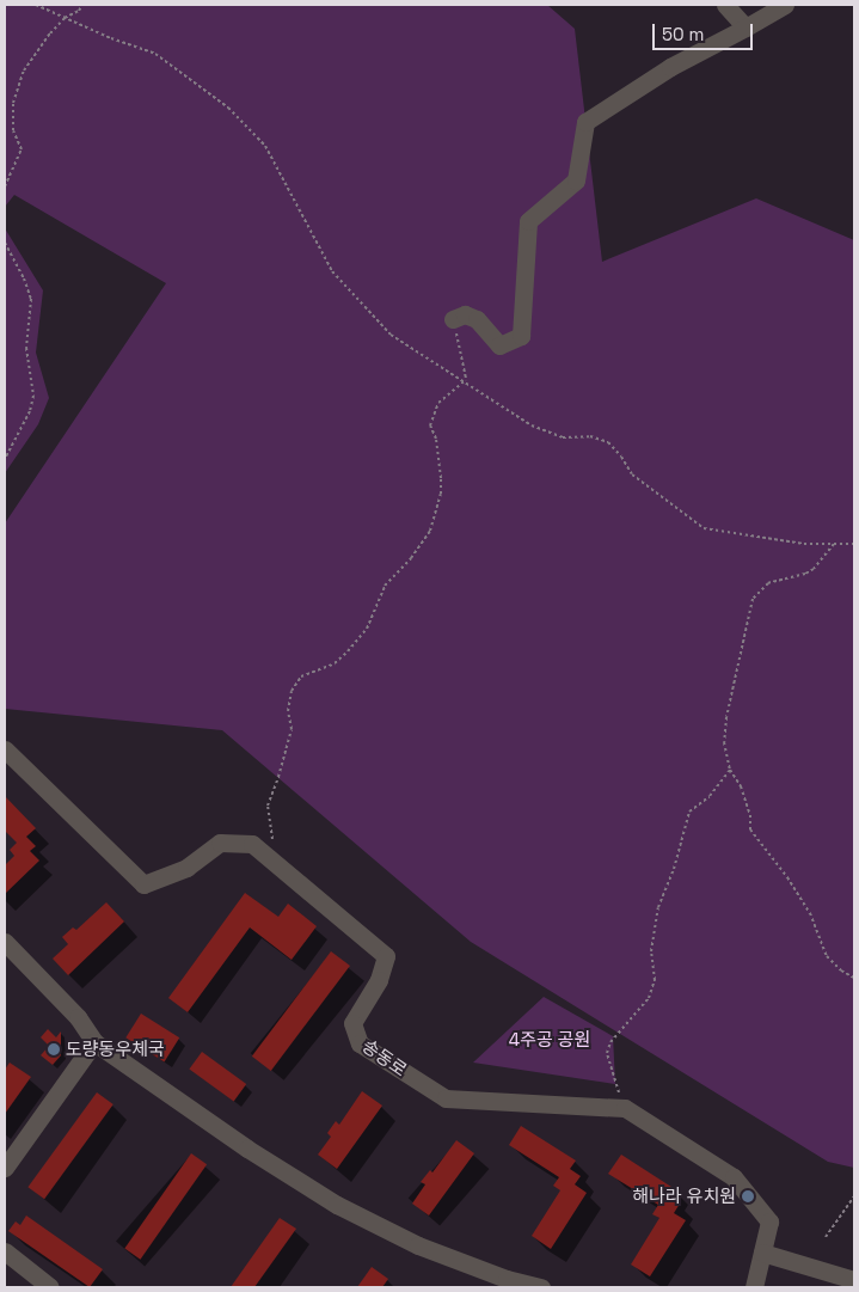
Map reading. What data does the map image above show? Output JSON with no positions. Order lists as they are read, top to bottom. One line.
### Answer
{"streets":{"street":["송동로"]},"parks":["4주공 공원"],"places":["도량동우체국","해나라 유치원"],"scale_bar":"50 m"}
